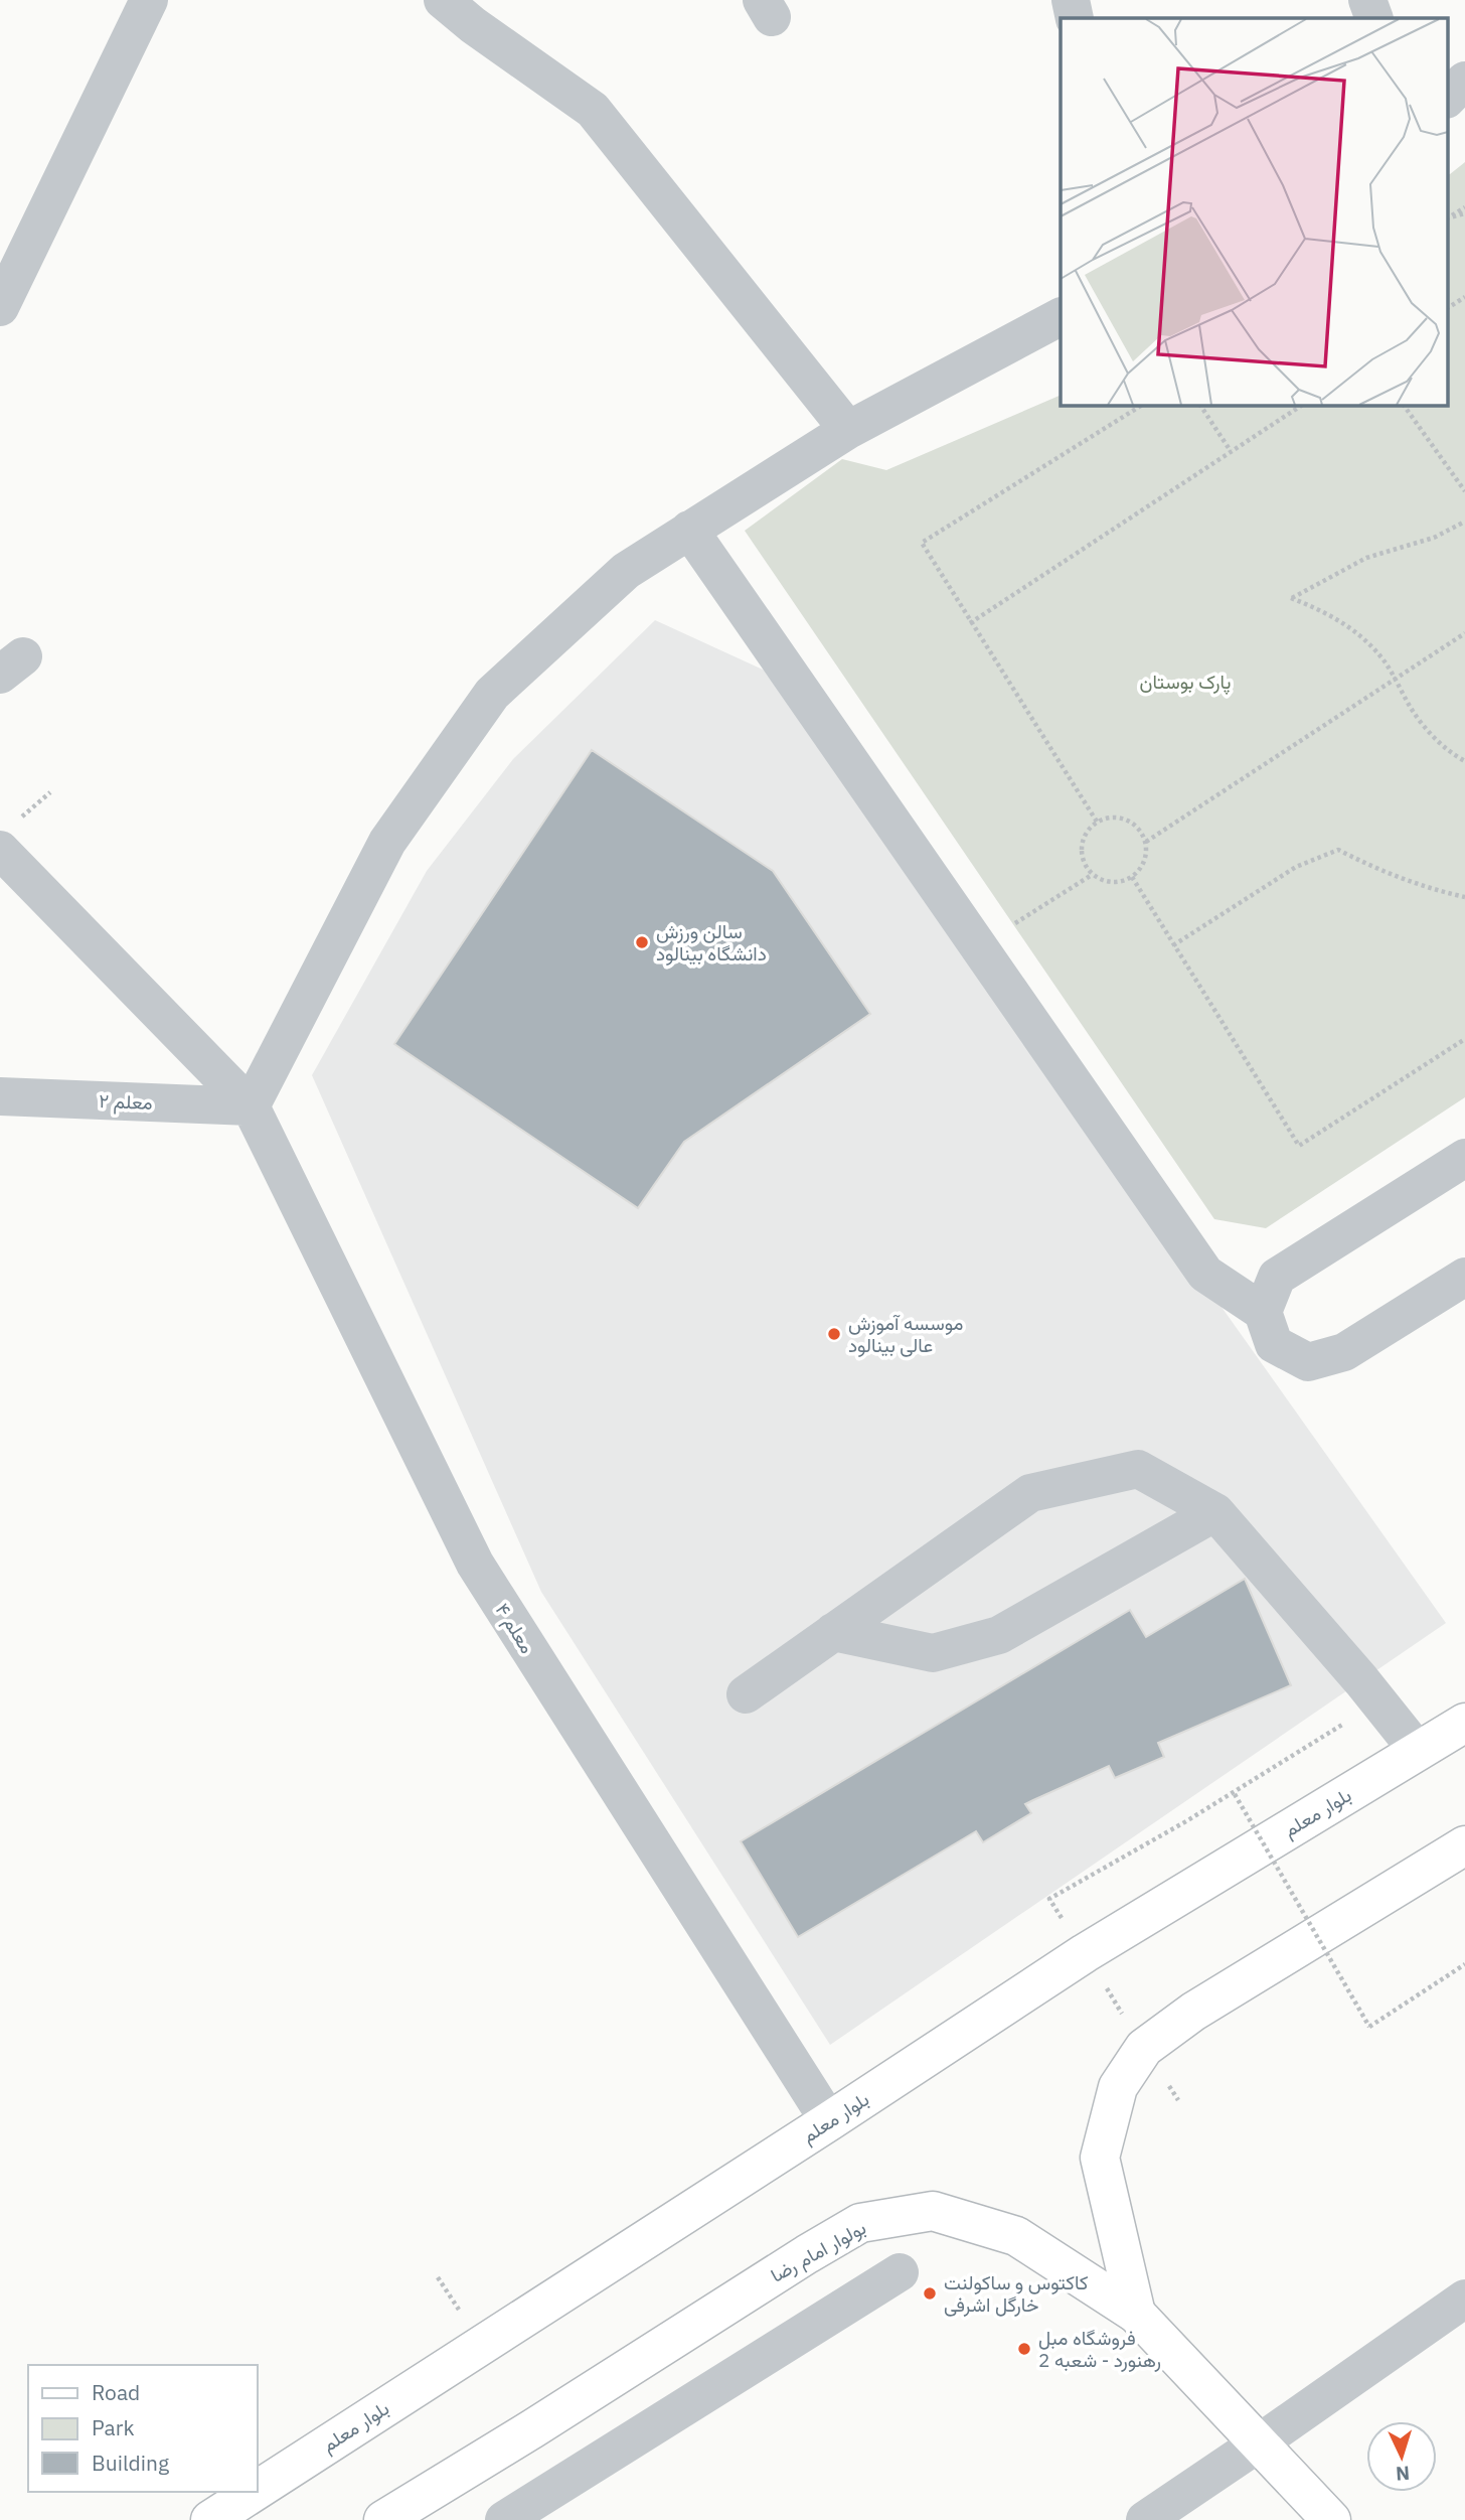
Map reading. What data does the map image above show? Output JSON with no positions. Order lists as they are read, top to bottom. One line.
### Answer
{"streets":{"main road":["بلوار معلم","بولوار امام رضا"],"street":["معلم ۲","معلم ۴"]},"crossings":[["معلم ۲","معلم ۴"],["معلم ۴","بلوار معلم"]],"parks":["پارک بوستان"],"places":["سالن ورزش دانشگاه بینالود","موسسه آموزش عالی بینالود","کاکتوس و ساکولنت خارگل اشرفی","فروشگاه مبل رهنورد - شعبه 2"],"legend":["Road","Park","Building"],"north":"bottom"}
